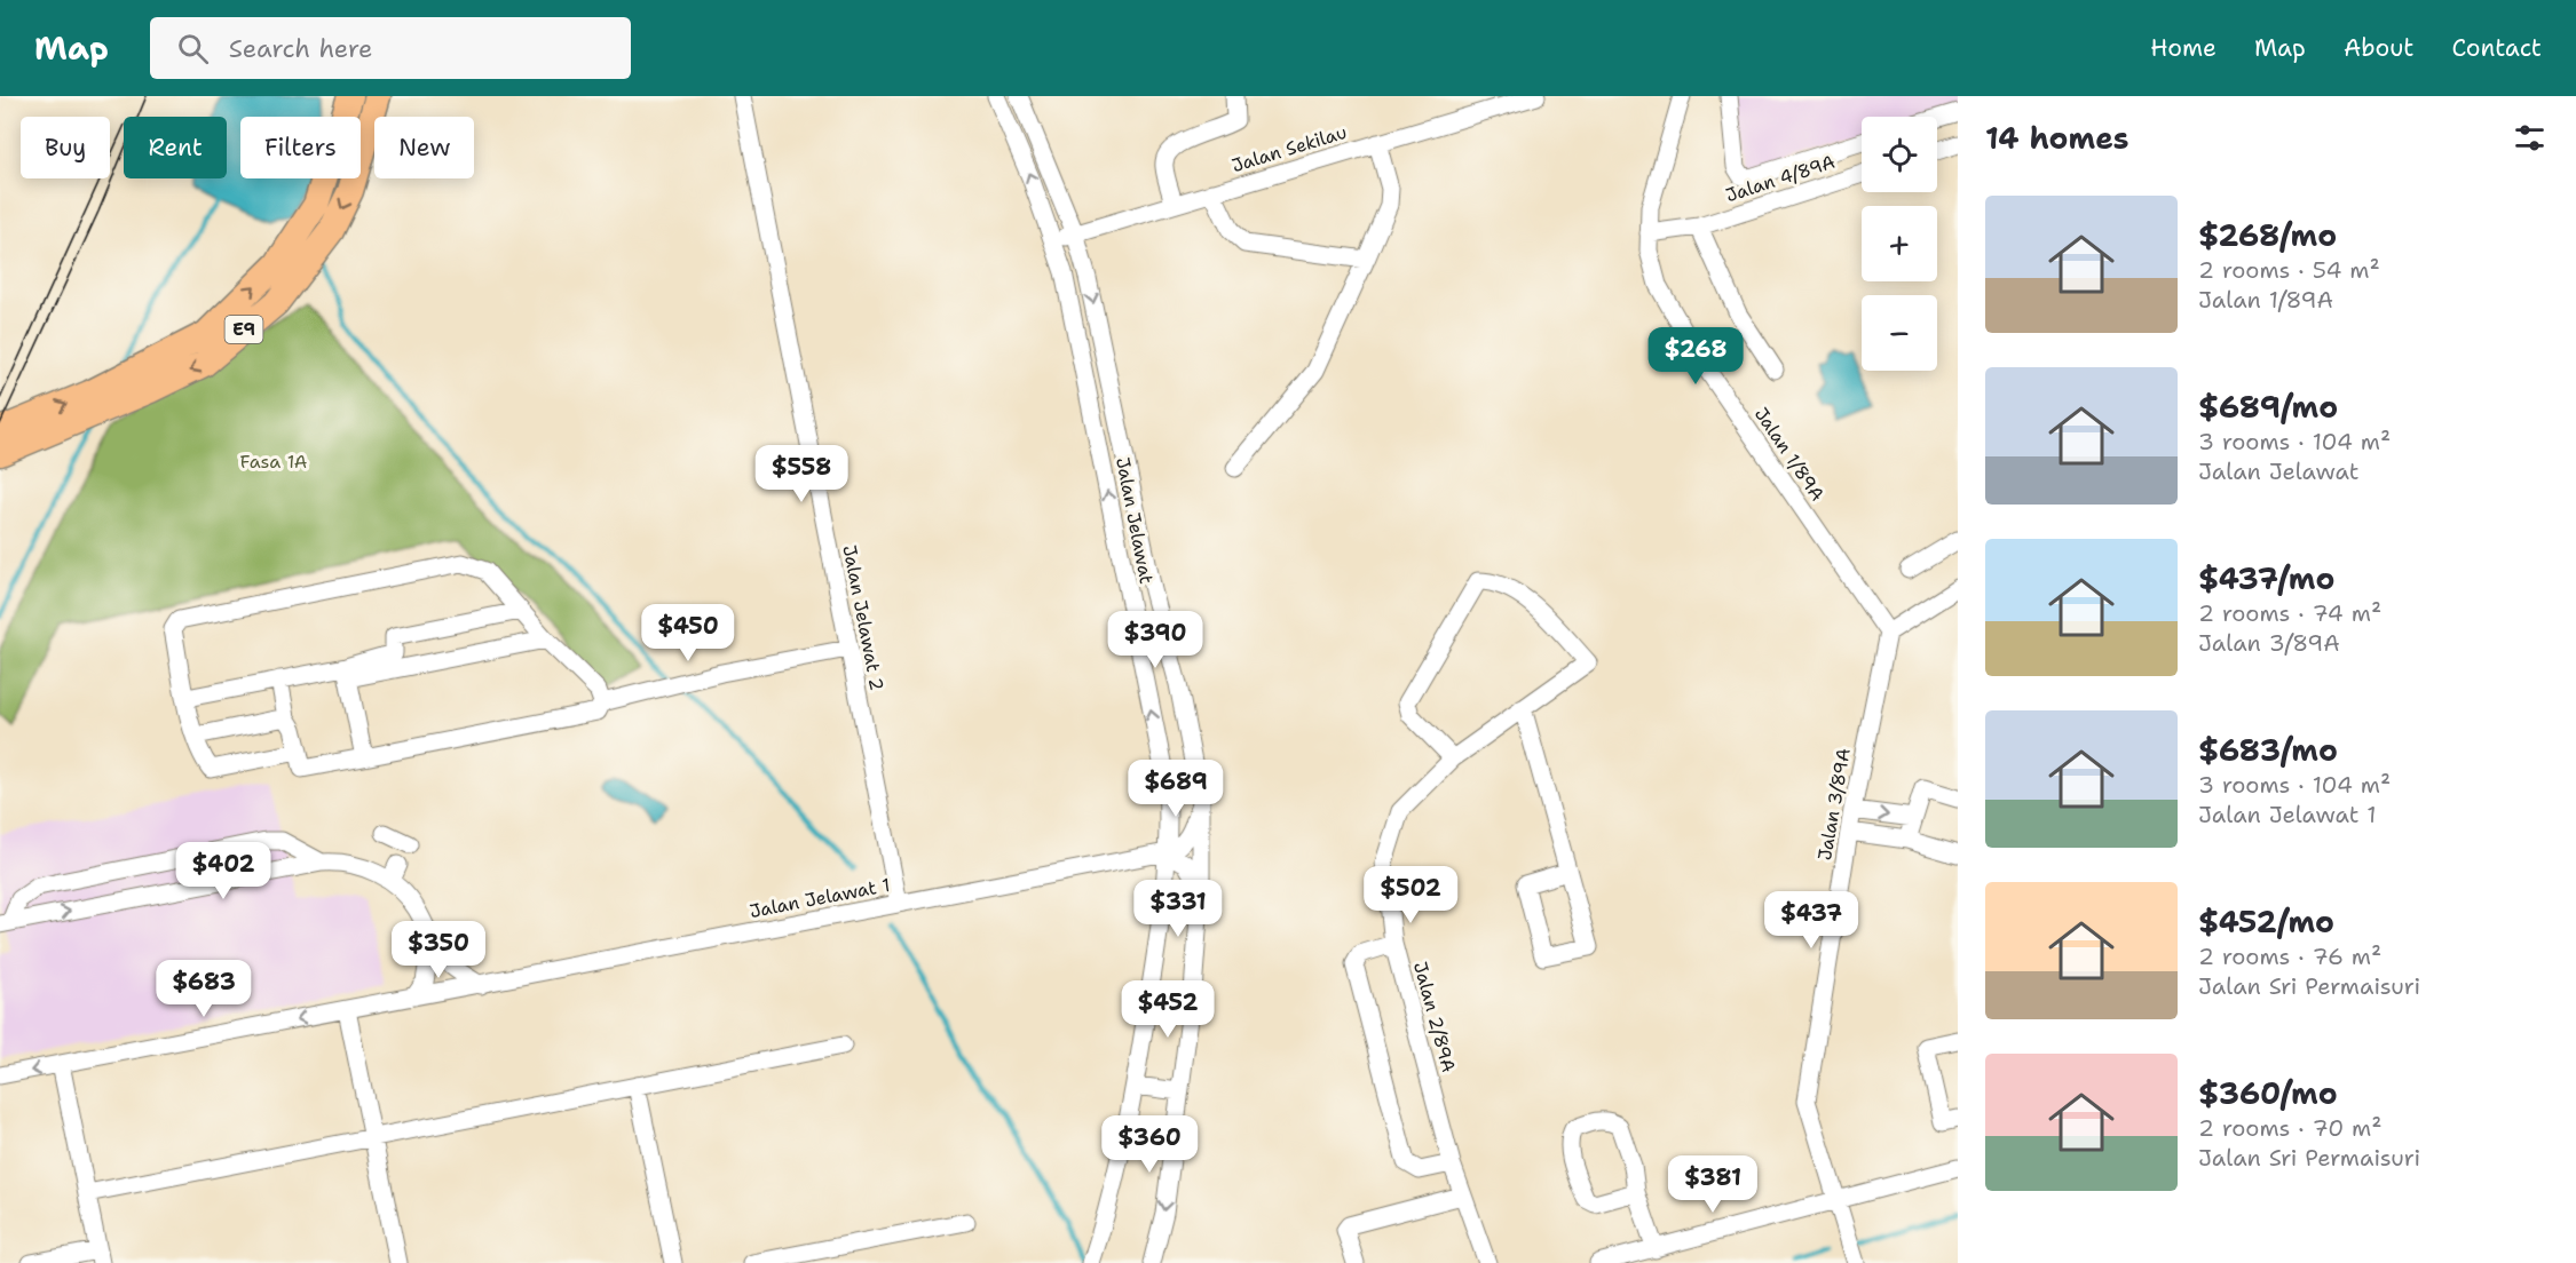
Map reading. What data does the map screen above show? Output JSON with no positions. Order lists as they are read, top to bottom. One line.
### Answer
{"streets":{"highway":["E9"],"street":["Jalan Sekilau","Jalan 4/89A","Jalan 1/89A","Jalan Jelawat","Jalan Jelawat 2","Jalan 3/89A","Jalan Jelawat 1","Jalan 2/89A"]},"crossings":[["Jalan Sekilau","Jalan Jelawat"],["Jalan 4/89A","Jalan 1/89A"],["Jalan 1/89A","Jalan 3/89A"],["Jalan Jelawat","Jalan Jelawat 1"],["Jalan Jelawat 2","Jalan Jelawat 1"]],"parks":["Fasa 1A"],"page":{"header":"Map","search":"Search here","nav":["Home","Map","About","Contact"],"heading":"14 homes","map_buttons":["+","−"],"chip":["Buy","Rent","Filters","New"],"list":[{"name":"$268/mo","note":"2 rooms · 54 m² · Jalan 1/89A"},{"name":"$689/mo","note":"3 rooms · 104 m² · Jalan Jelawat"},{"name":"$437/mo","note":"2 rooms · 74 m² · Jalan 3/89A"},{"name":"$683/mo","note":"3 rooms · 104 m² · Jalan Jelawat 1"},{"name":"$452/mo","note":"2 rooms · 76 m² · Jalan Sri Permaisuri"},{"name":"$360/mo","note":"2 rooms · 70 m² · Jalan Sri Permaisuri"}],"price":["$268","$558","$450","$390","$689","$402","$502","$331","$437","$350","$683","$452","$360","$381"]}}
